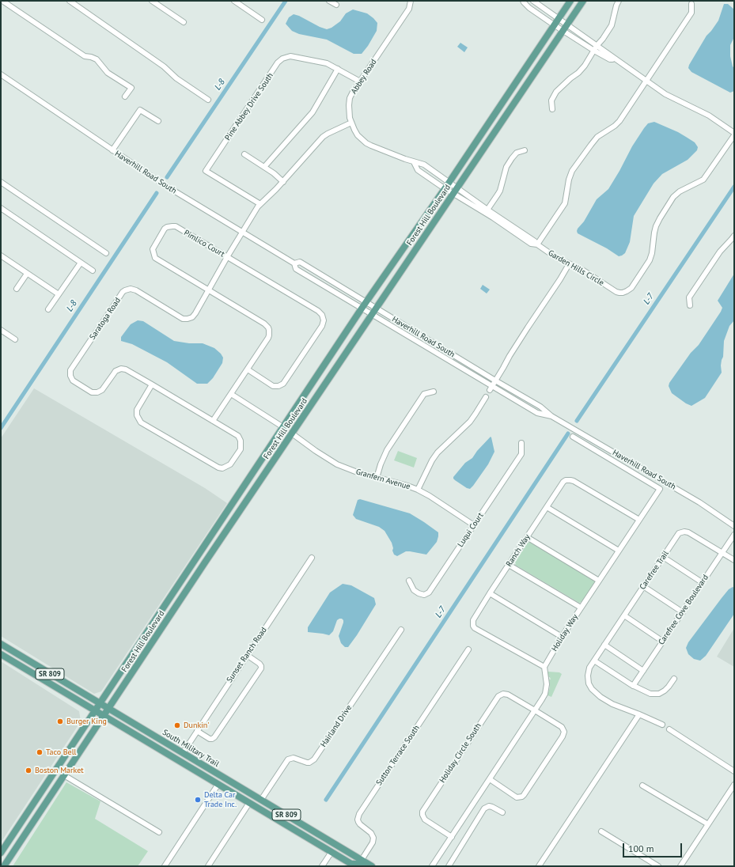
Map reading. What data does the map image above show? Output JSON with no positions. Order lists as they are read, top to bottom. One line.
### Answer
{"streets":{"main road":["Forest Hill Boulevard","SR 809","South Military Trail"],"street":["Abbey Road","Pine Abbey Drive South","Haverhill Road South","Pimlico Court","Garden Hills Circle","Saratoga Road","Granfern Avenue","Luqui Court","Ranch Way","Carefree Trail","Carefree Cove Boulevard","Holiday Way","Sunset Ranch Road","Hairland Drive","Holiday Circle South","Sutton Terrace South"]},"crossings":[["Abbey Road","Pine Abbey Drive South"],["Abbey Road","Forest Hill Boulevard"],["Abbey Road","Garden Hills Circle"],["Abbey Road","Saratoga Road"],["Pine Abbey Drive South","Saratoga Road"],["Haverhill Road South","Forest Hill Boulevard"],["Haverhill Road South","Saratoga Road"],["Forest Hill Boulevard","Garden Hills Circle"],["Forest Hill Boulevard","Granfern Avenue"],["Forest Hill Boulevard","SR 809"],["Forest Hill Boulevard","South Military Trail"],["Pimlico Court","Saratoga Road"],["Granfern Avenue","Luqui Court"],["Ranch Way","Holiday Way"],["Carefree Trail","Carefree Cove Boulevard"],["Sunset Ranch Road","South Military Trail"],["Hairland Drive","South Military Trail"],["South Military Trail","Sutton Terrace South"]],"water":["L-8","L-7"],"places":["Burger King","Dunkin'","Taco Bell","Boston Market","Delta Car Trade Inc."],"scale_bar":"100 m"}
